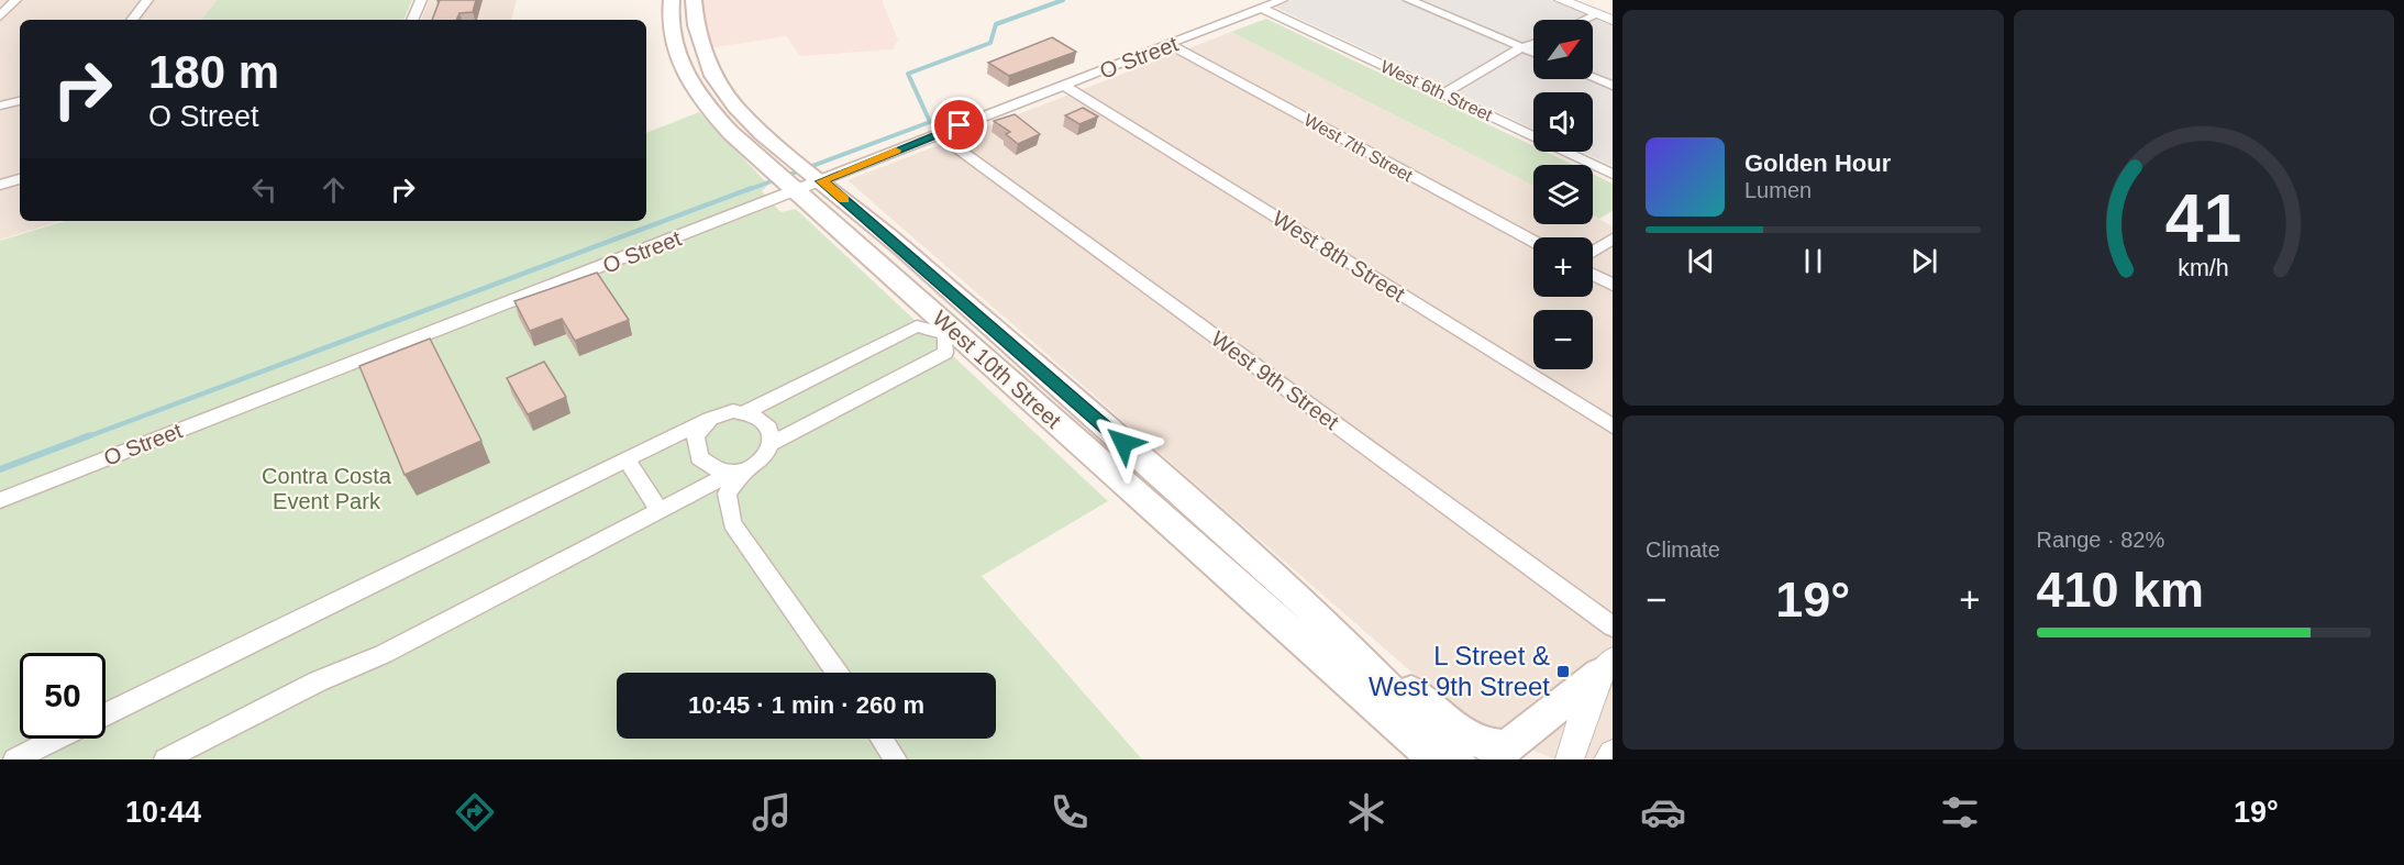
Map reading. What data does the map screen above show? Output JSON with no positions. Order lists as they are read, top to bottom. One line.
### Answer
{"streets":{"main road":["West 10th Street"],"street":["O Street","West 6th Street","West 7th Street","West 8th Street","West 9th Street"]},"crossings":[["O Street","West 6th Street"],["O Street","West 7th Street"],["O Street","West 8th Street"],["O Street","West 10th Street"],["O Street","West 9th Street"]],"parks":["Contra Costa Event Park"],"places":{"transit":["L Street & West 9th Street"]},"north":"top right","page":{"map_buttons":["+","−"],"turn":["180 m","O Street"],"song":["Golden Hour","Lumen"],"tile":["Climate",["Range · 82%","410 km"]],"heat":["−","19°","+"],"limit":"50","trip":"10:45 · 1 min · 260 m","tabs":["10:44","19°"],"gauge":["41","km/h"]}}
